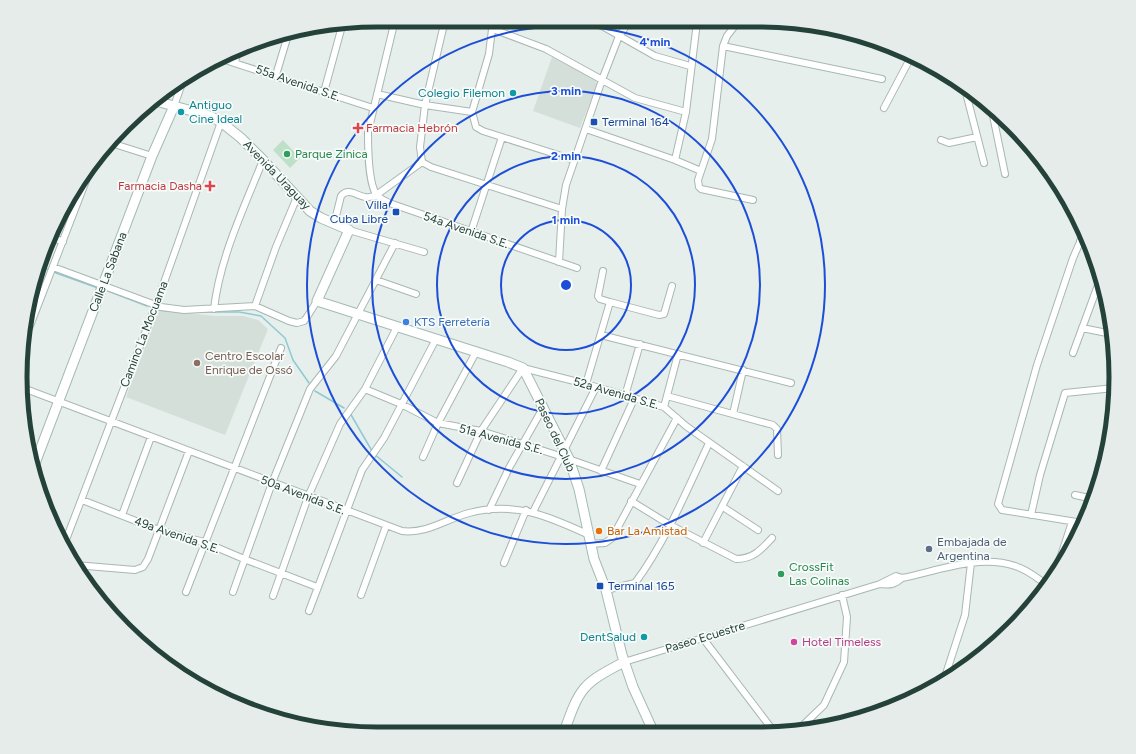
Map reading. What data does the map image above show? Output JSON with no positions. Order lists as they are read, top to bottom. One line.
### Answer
{"streets":{"street":["55a Avenida S.E.","Avenida Uraguay","54a Avenida S.E.","Calle La Sabana","Camino La Mocuama","52a Avenida S.E.","Paseo del Club","51a Avenida S.E.","50a Avenida S.E.","49a Avenida S.E.","Paseo Ecuestre"]},"crossings":[["Avenida Uraguay","Calle La Sabana"],["Avenida Uraguay","Camino La Mocuama"],["Calle La Sabana","50a Avenida S.E."],["Camino La Mocuama","50a Avenida S.E."],["Camino La Mocuama","49a Avenida S.E."],["52a Avenida S.E.","Paseo del Club"],["Paseo del Club","51a Avenida S.E."],["Paseo del Club","50a Avenida S.E."],["Paseo del Club","Paseo Ecuestre"]],"places":{"other":["Colegio Filemon","Antiguo Cine Ideal","Parque Zinica","KTS Ferretería","Centro Escolar Enrique de Ossó","Bar La Amistad","Embajada de Argentina","CrossFit Las Colinas","DentSalud","Hotel Timeless"],"transit":["Terminal 164","Villa Cuba Libre","Terminal 165"],"health":["Farmacia Hebrón","Farmacia Dasha"]},"rings":["4 min","3 min","2 min","1 min"]}
